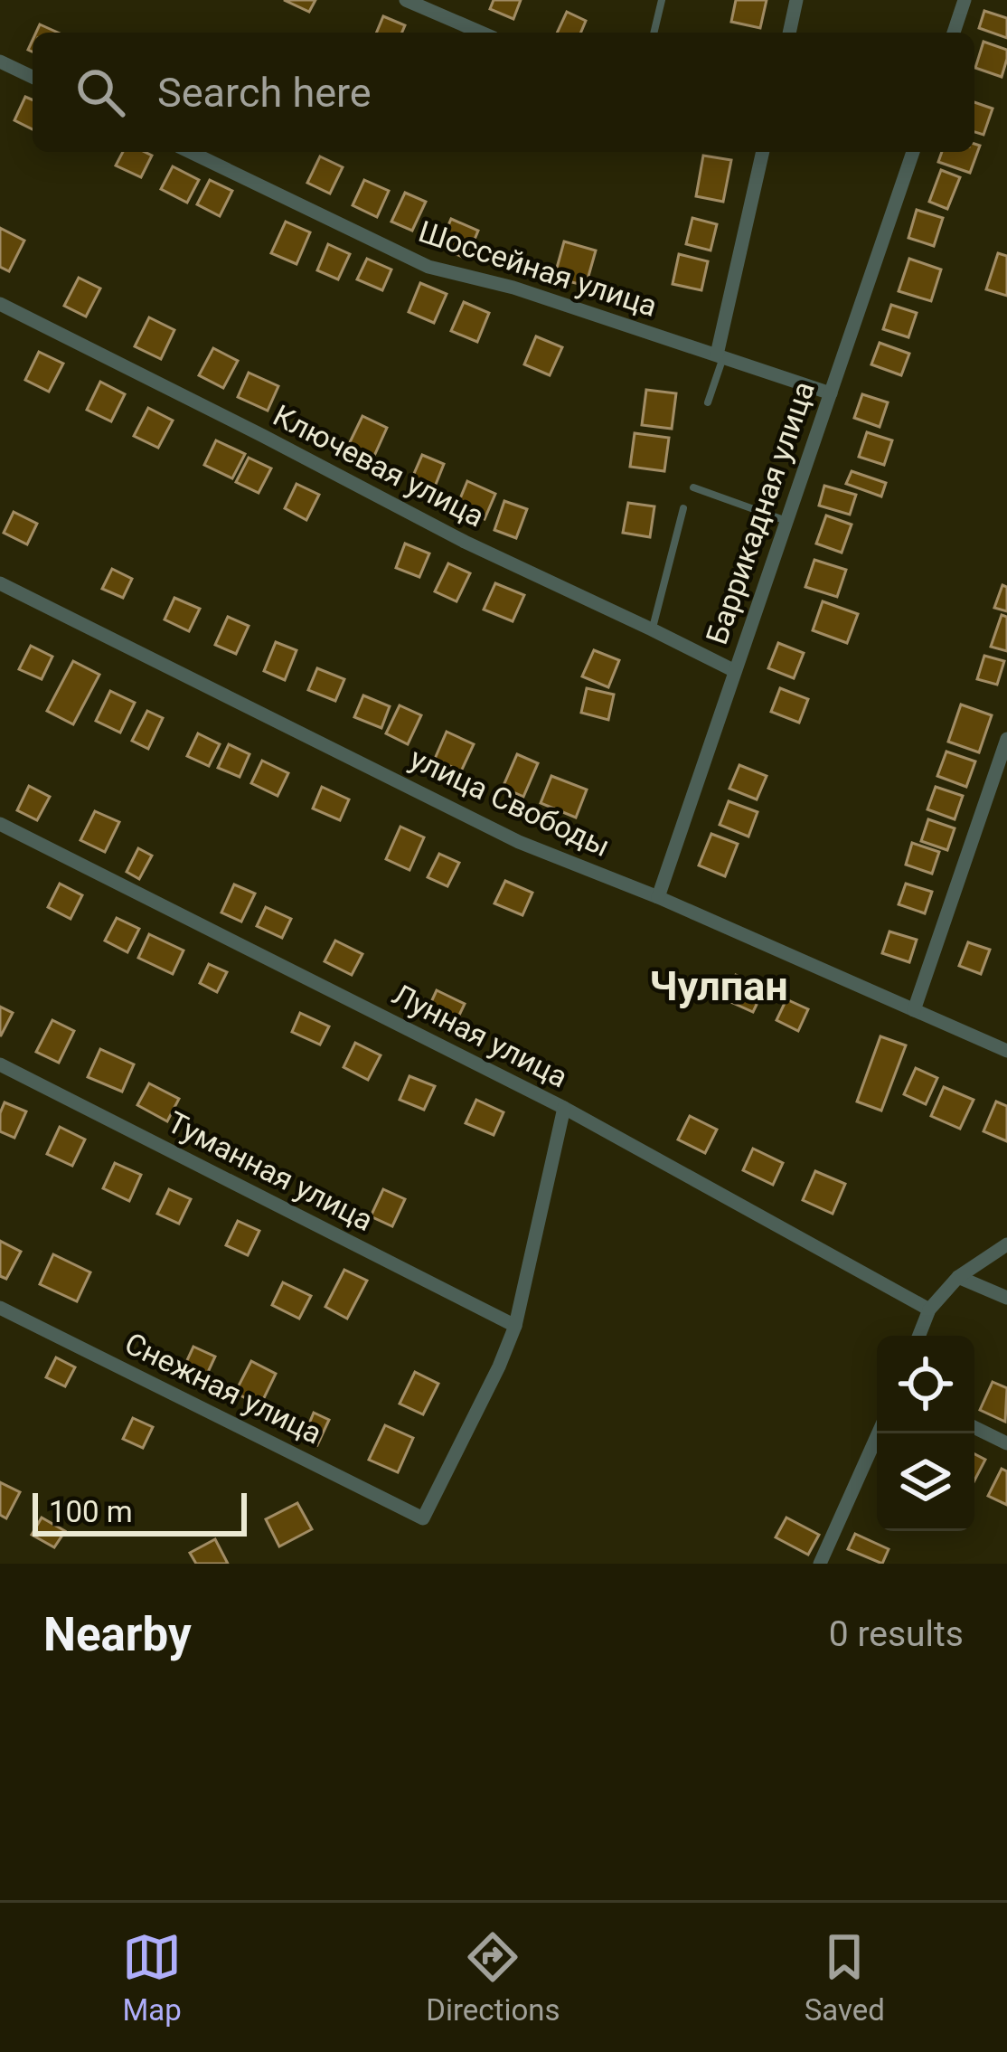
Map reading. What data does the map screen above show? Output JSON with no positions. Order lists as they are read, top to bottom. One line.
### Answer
{"streets":{"street":["Шоссейная улица","Ключевая улица","Баррикадная улица","улица Свободы","Лунная улица","Туманная улица","Снежная улица"]},"crossings":[["Шоссейная улица","Баррикадная улица"],["Ключевая улица","Баррикадная улица"],["Баррикадная улица","улица Свободы"],["Туманная улица","Снежная улица"]],"districts":["Чулпан"],"scale_bar":"100 m","page":{"search":"Search here","scale":"100 m","heading":["Nearby","0 results"],"nav":["Map","Directions","Saved"]}}
